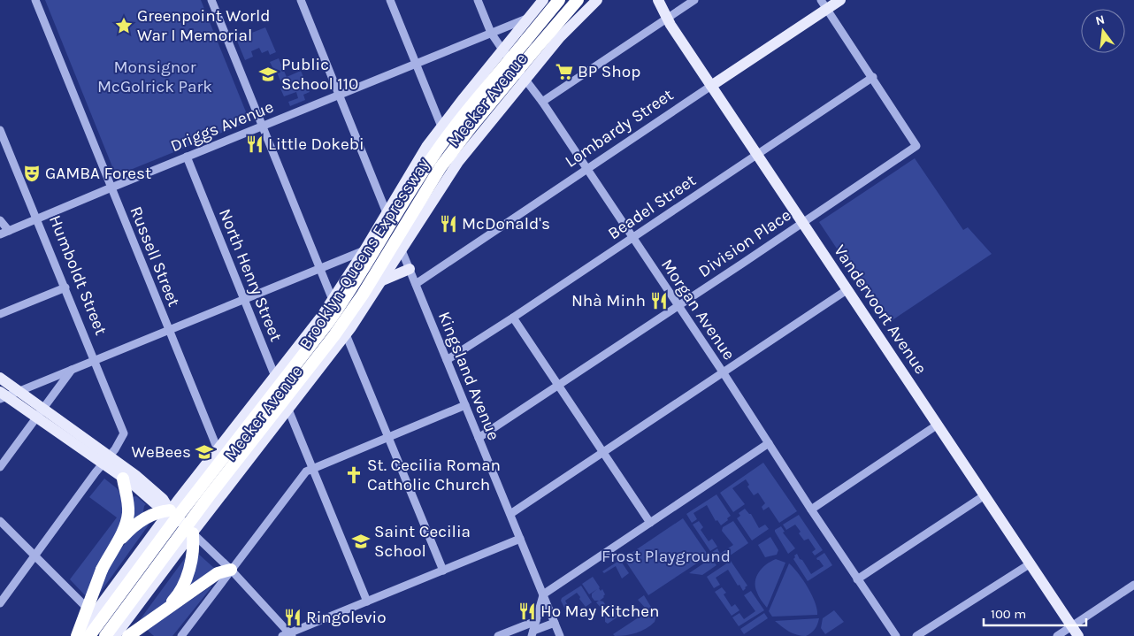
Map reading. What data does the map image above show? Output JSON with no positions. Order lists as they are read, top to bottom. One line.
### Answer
{"streets":{"highway":["Brooklyn-Queens Expressway"],"main road":["Meeker Avenue","Lombardy Street","Vandervoort Avenue"],"street":["Driggs Avenue","Beadel Street","Division Place","Russell Street","Humboldt Street","North Henry Street","Morgan Avenue","Kingsland Avenue"]},"crossings":[["Meeker Avenue","Driggs Avenue"],["Meeker Avenue","Russell Street"],["Meeker Avenue","North Henry Street"],["Meeker Avenue","Morgan Avenue"],["Meeker Avenue","Kingsland Avenue"],["Driggs Avenue","Russell Street"],["Driggs Avenue","Humboldt Street"],["Driggs Avenue","North Henry Street"],["Driggs Avenue","Morgan Avenue"],["Driggs Avenue","Kingsland Avenue"],["Lombardy Street","Morgan Avenue"],["Lombardy Street","Vandervoort Avenue"],["Lombardy Street","Kingsland Avenue"],["Beadel Street","Division Place"],["Beadel Street","Morgan Avenue"],["Beadel Street","Vandervoort Avenue"],["Beadel Street","Kingsland Avenue"],["Division Place","Morgan Avenue"],["Division Place","Vandervoort Avenue"],["Division Place","Kingsland Avenue"]],"parks":["Monsignor McGolrick Park","Frost Playground"],"places":{"place":["Greenpoint World War I Memorial"],"supermarket":["BP Shop"],"school or university":["Public School 110","WeBees","Saint Cecilia School"],"restaurant":["Little Dokebi","McDonald's","Nhà Minh","Ho May Kitchen","Ringolevio"],"theatre":["GAMBA Forest"],"church":["St. Cecilia Roman Catholic Church"]},"scale_bar":"100 m","north":"top"}
